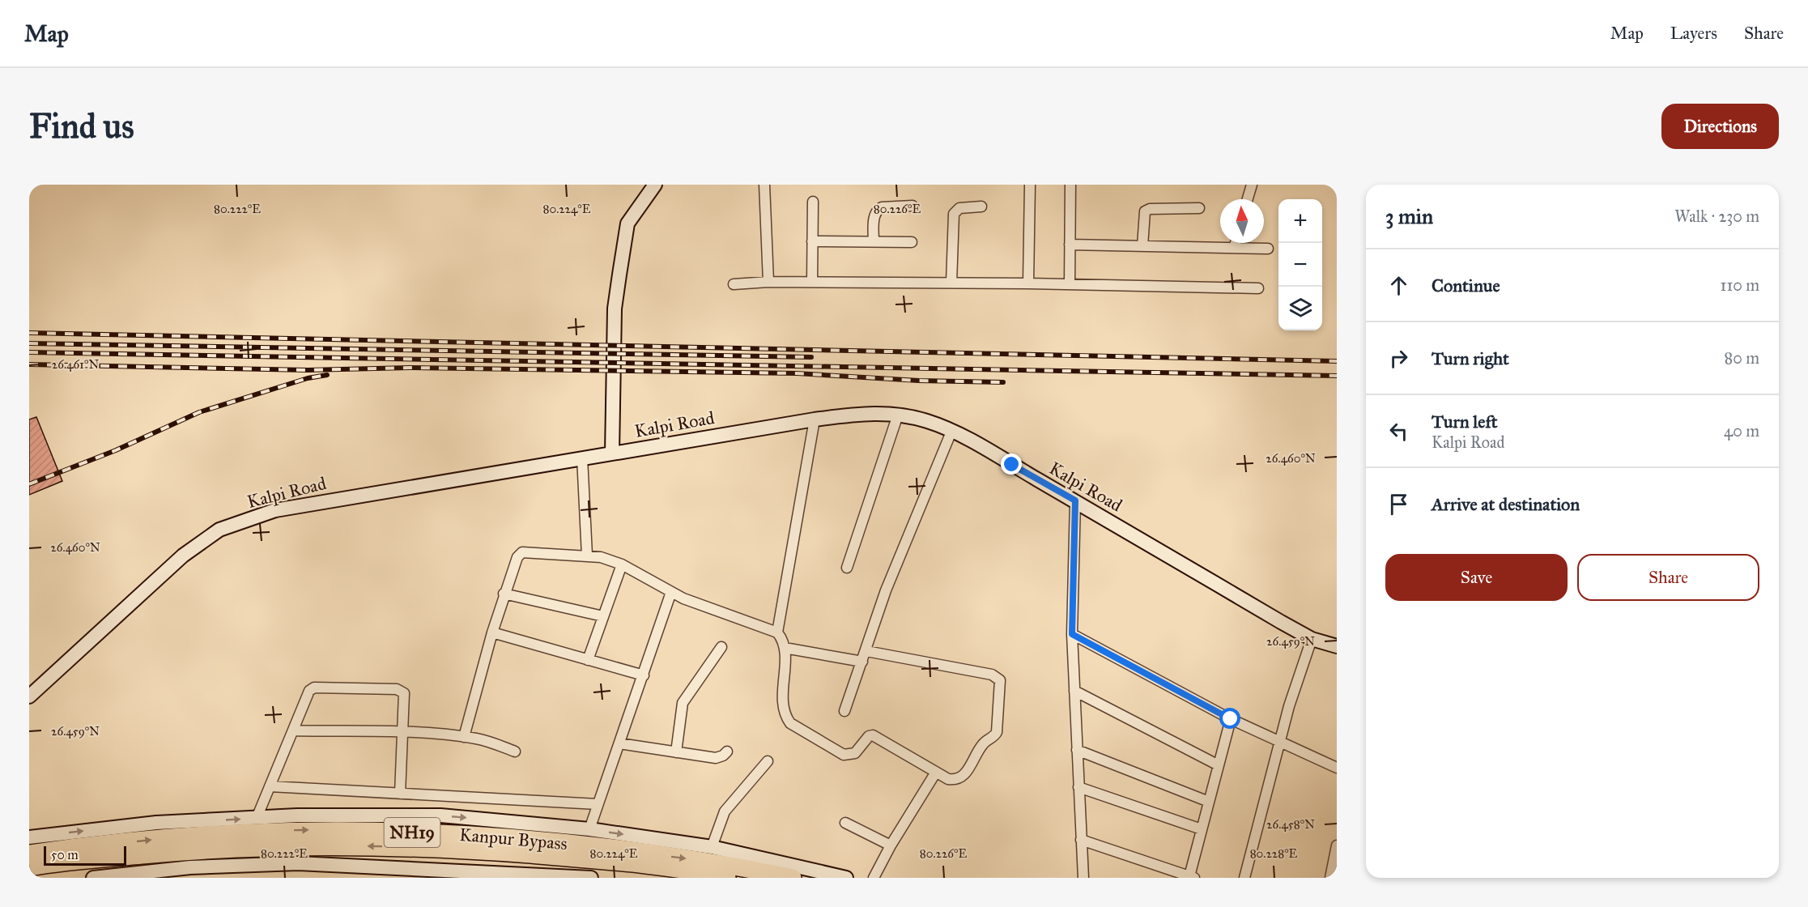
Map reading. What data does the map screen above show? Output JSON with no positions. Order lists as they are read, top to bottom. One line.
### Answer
{"streets":{"highway":["NH19","Kanpur Bypass"],"main road":["Kalpi Road"]},"scale_bar":"50 m","north":"top","page":{"header":"Map","nav":["Map","Layers","Share"],"buttons":["Directions",["Save","Share"]],"title":"Find us","heading":["3 min","Walk · 230 m"],"map_buttons":["+","−"],"list":[["Continue","110 m"],["Turn right","80 m"],["Turn left","Kalpi Road","40 m"],"Arrive at destination"],"scale":"50 m"},"coordinates":["80.222°E","80.224°E","80.226°E","26.461°N","26.460°N","26.459°N","26.458°N","80.228°E"]}
